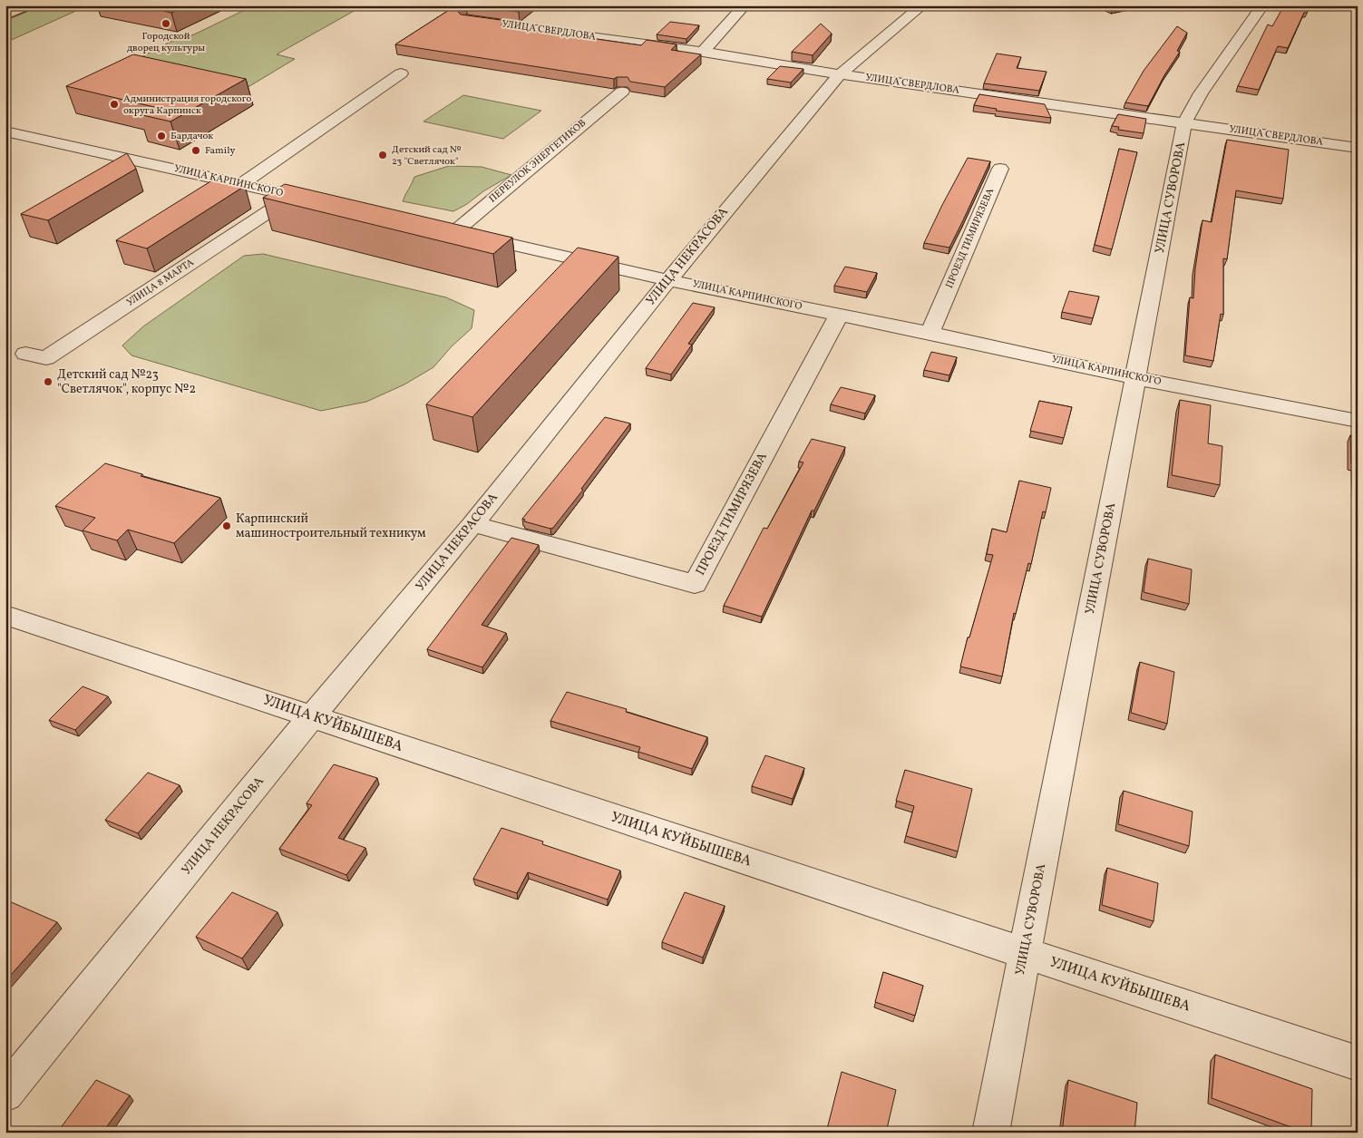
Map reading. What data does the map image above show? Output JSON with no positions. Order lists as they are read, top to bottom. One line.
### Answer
{"streets":{"street":["УЛИЦА СВЕРДЛОВА","ПЕРЕУЛОК ЭНЕРГЕТИКОВ","УЛИЦА КАРПИНСКОГО","УЛИЦА СУВОРОВА","ПРОЕЗД ТИМИРЯЗЕВА","УЛИЦА НЕКРАСОВА","УЛИЦА 8 МАРТА","УЛИЦА КУЙБЫШЕВА"]},"crossings":[["УЛИЦА СВЕРДЛОВА","УЛИЦА СУВОРОВА"],["УЛИЦА СВЕРДЛОВА","УЛИЦА НЕКРАСОВА"],["ПЕРЕУЛОК ЭНЕРГЕТИКОВ","УЛИЦА КАРПИНСКОГО"],["УЛИЦА КАРПИНСКОГО","УЛИЦА СУВОРОВА"],["УЛИЦА КАРПИНСКОГО","ПРОЕЗД ТИМИРЯЗЕВА"],["УЛИЦА КАРПИНСКОГО","УЛИЦА НЕКРАСОВА"],["УЛИЦА КАРПИНСКОГО","УЛИЦА 8 МАРТА"],["УЛИЦА СУВОРОВА","УЛИЦА КУЙБЫШЕВА"],["ПРОЕЗД ТИМИРЯЗЕВА","УЛИЦА НЕКРАСОВА"],["УЛИЦА НЕКРАСОВА","УЛИЦА КУЙБЫШЕВА"]],"places":["Городской дворец культуры","Администрация городского округа Карпинск","Бардачок","Family","Детский сад № 23 \"Светлячок\"","Детский сад №23 \"Светлячок\", корпус №2","Карпинский машиностроительный техникум"]}
